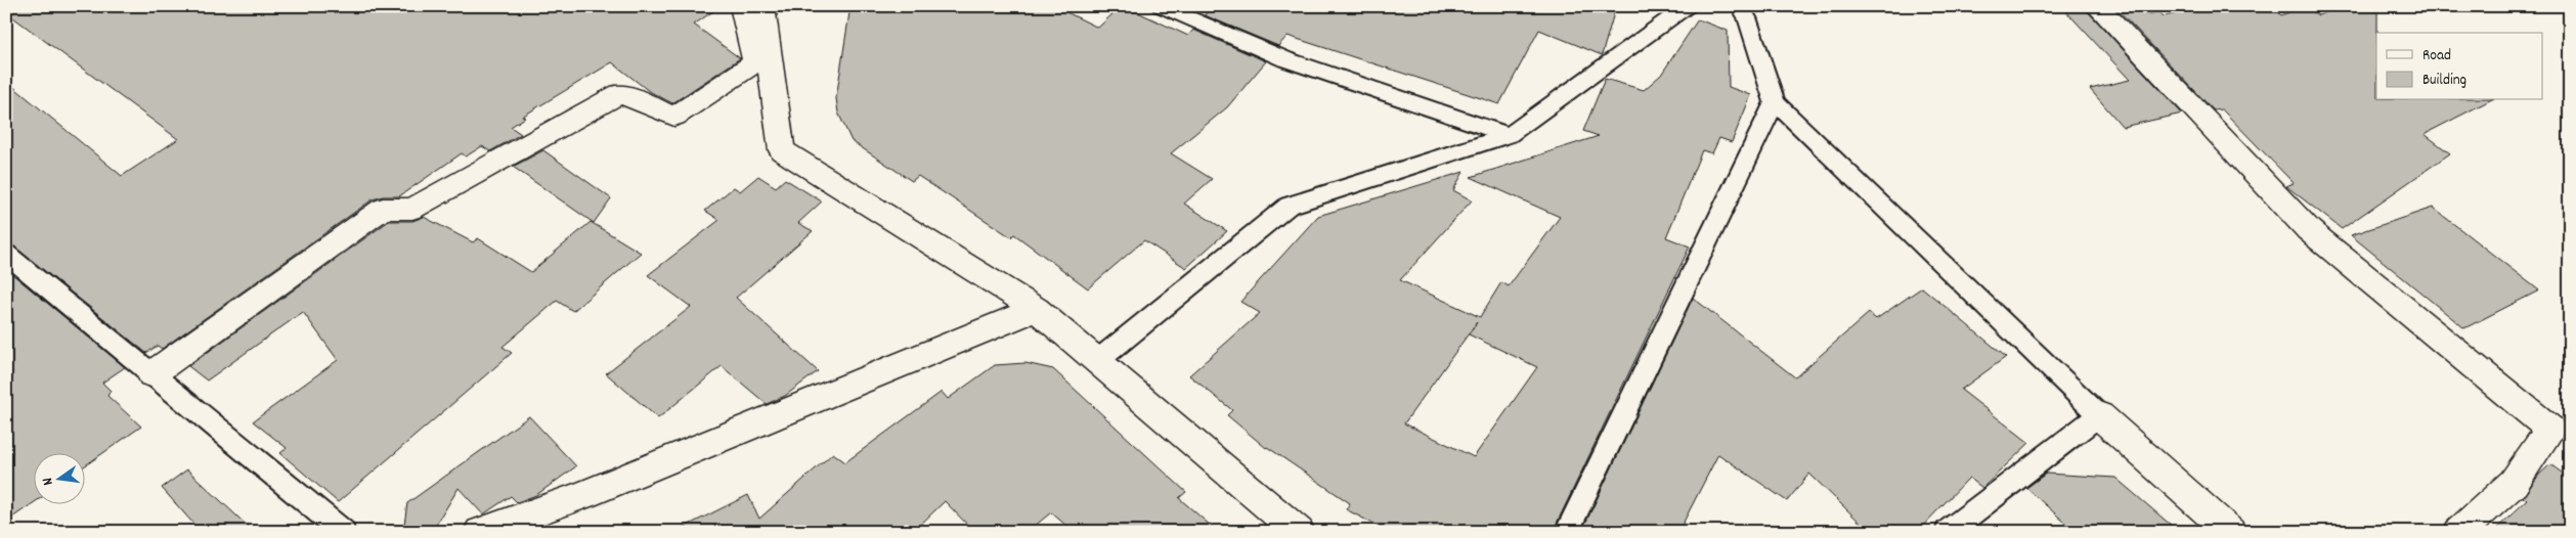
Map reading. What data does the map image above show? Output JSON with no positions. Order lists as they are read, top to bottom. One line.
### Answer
{"legend":["Road","Building"],"north":"left"}
